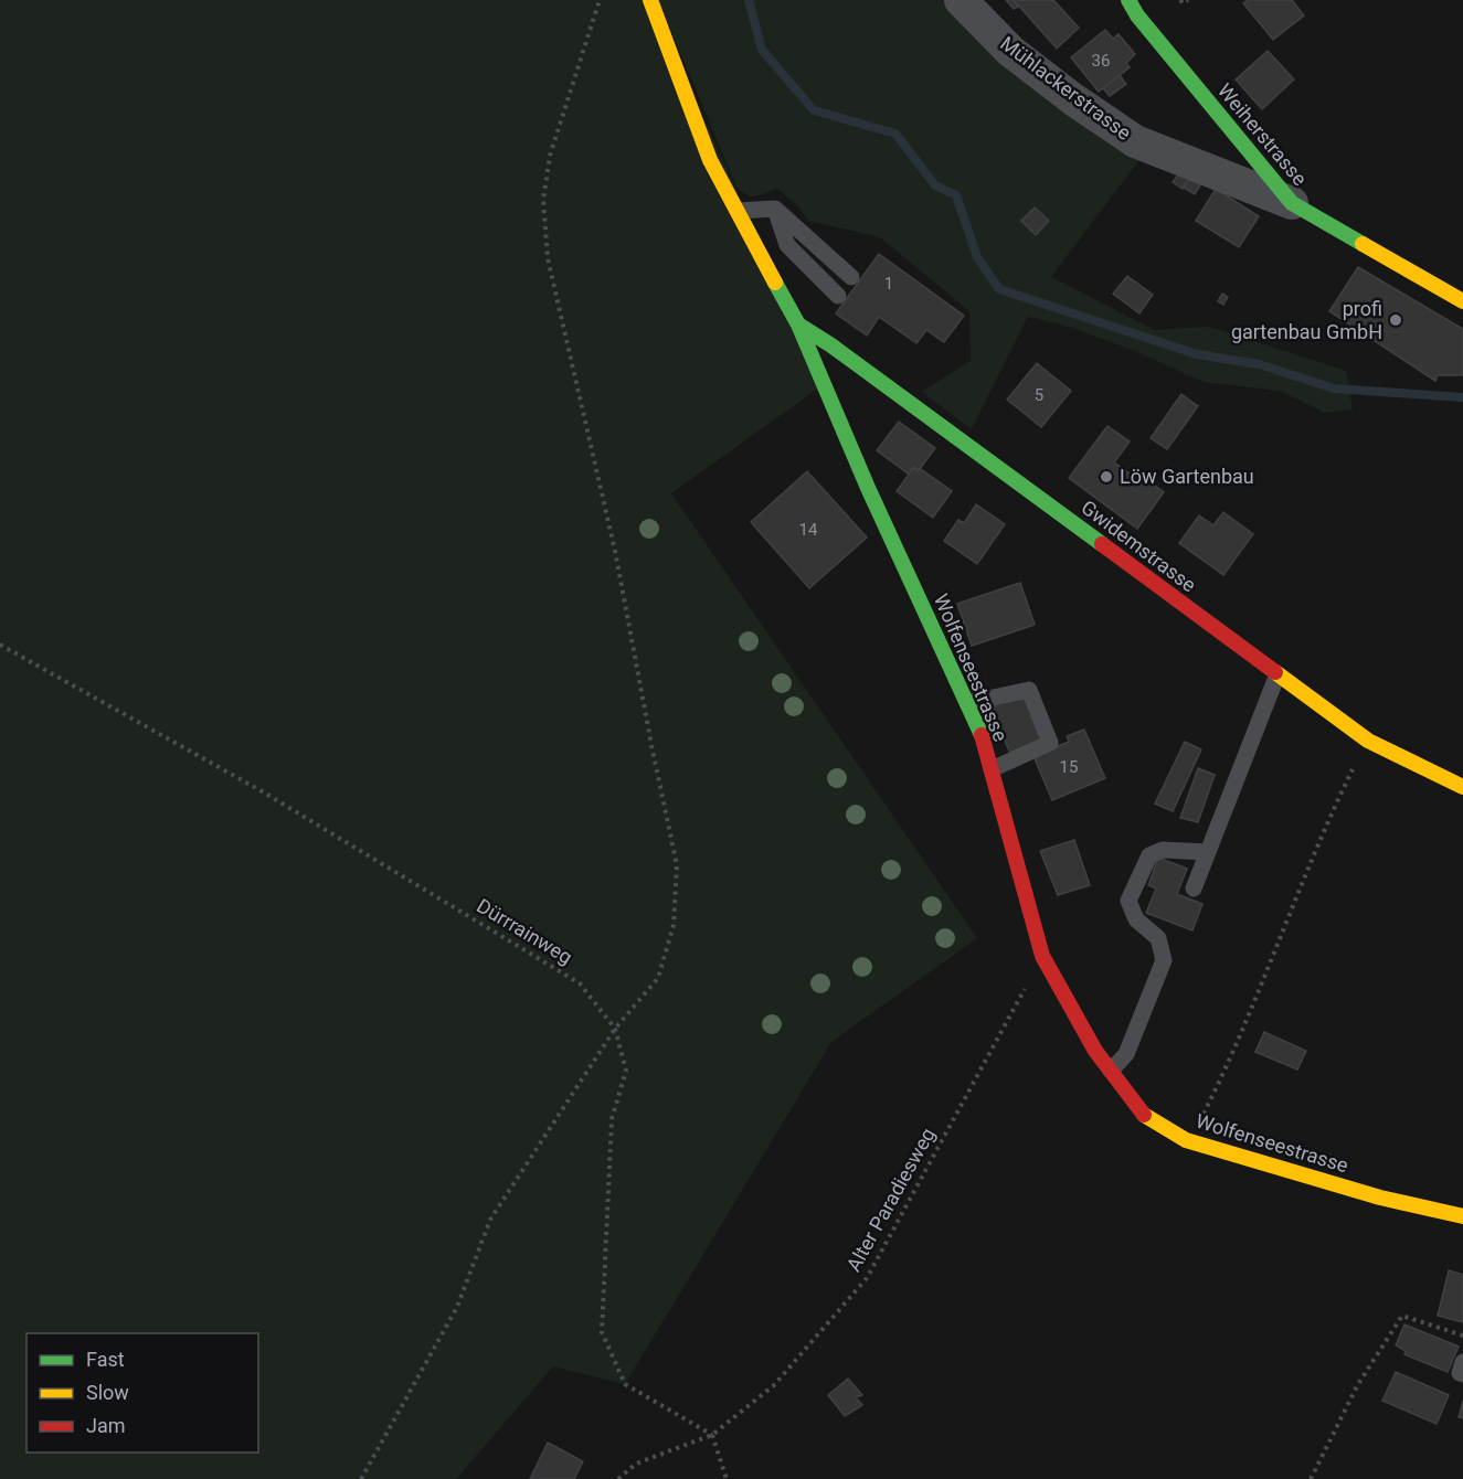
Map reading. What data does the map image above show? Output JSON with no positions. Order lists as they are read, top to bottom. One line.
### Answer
{"streets":{"street":["Mühlackerstrasse","Weiherstrasse","Gwidemstrasse","Wolfenseestrasse"],"path":["Dürrrainweg","Alter Paradiesweg"]},"crossings":[["Mühlackerstrasse","Weiherstrasse"],["Gwidemstrasse","Wolfenseestrasse"],["Wolfenseestrasse","Alter Paradiesweg"],["Dürrrainweg","Alter Paradiesweg"]],"places":["profi gartenbau GmbH","Löw Gartenbau"],"house_numbers":["36","1","5","14","15"],"legend":["Fast","Slow","Jam"]}
